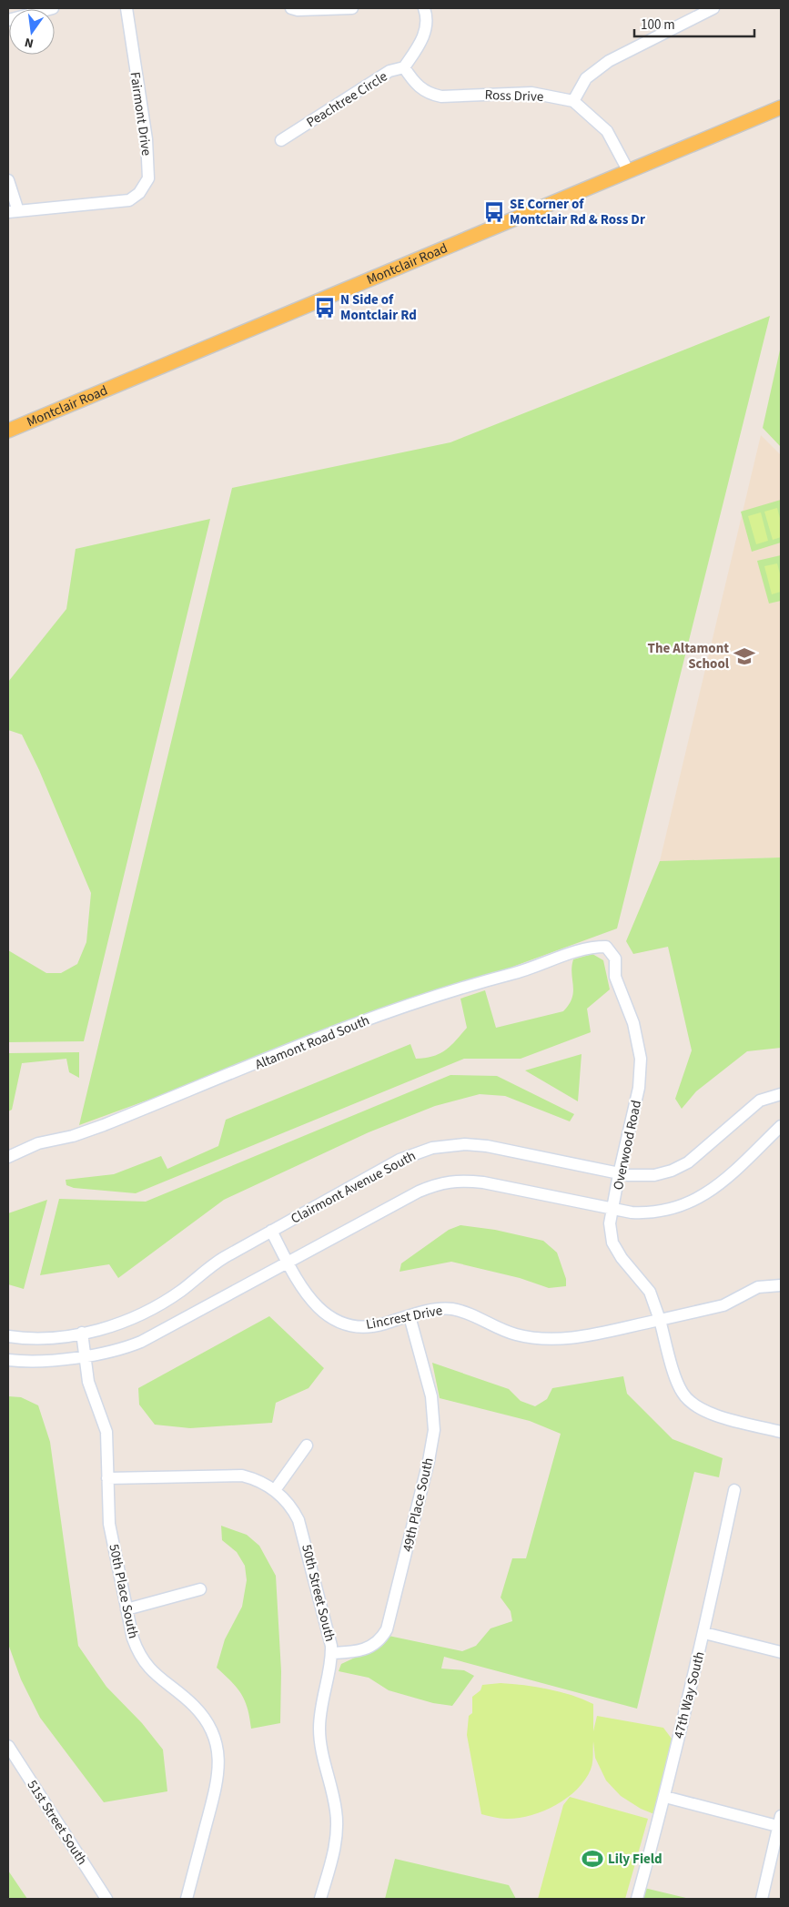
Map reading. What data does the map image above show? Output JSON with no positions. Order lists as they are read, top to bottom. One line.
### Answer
{"streets":{"main road":["Montclair Road"],"street":["Ross Drive","Peachtree Circle","Fairmont Drive","Altamont Road South","Overwood Road","Clairmont Avenue South","Lincrest Drive","49th Place South","50th Place South","50th Street South","47th Way South","51st Street South"]},"crossings":[["Ross Drive","Peachtree Circle"],["Altamont Road South","Overwood Road"],["Overwood Road","Clairmont Avenue South"],["Overwood Road","Lincrest Drive"],["Clairmont Avenue South","Lincrest Drive"],["Clairmont Avenue South","50th Place South"],["Lincrest Drive","49th Place South"],["49th Place South","50th Street South"],["50th Place South","50th Street South"]],"places":{"bus stop":["SE Corner of Montclair Rd & Ross Dr","N Side of Montclair Rd"],"school or university":["The Altamont School"],"sports":["Lily Field"]},"scale_bar":"100 m","north":"bottom"}
